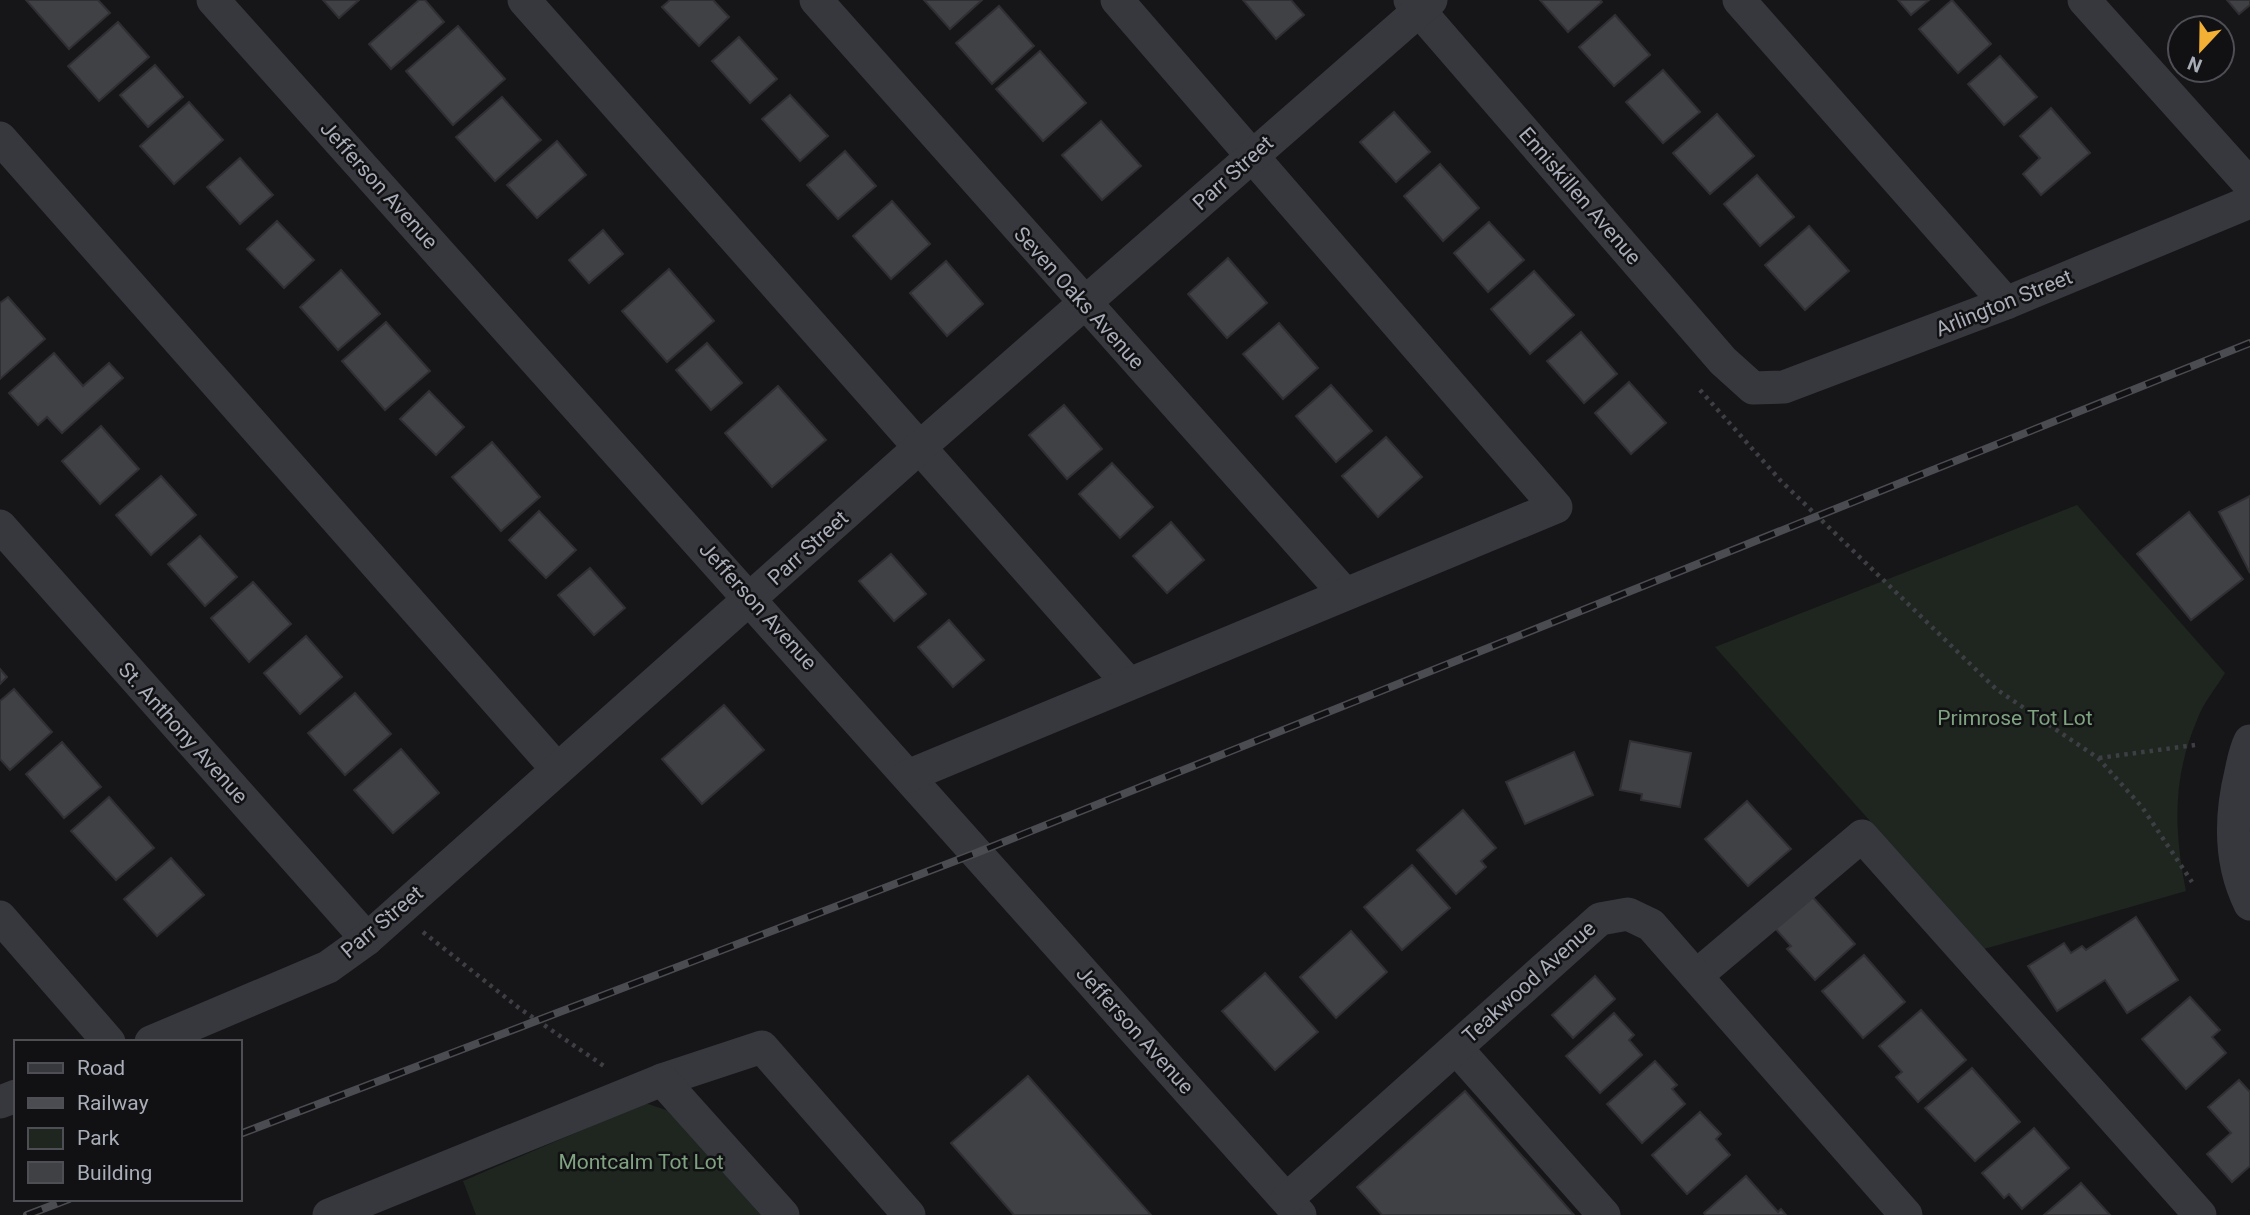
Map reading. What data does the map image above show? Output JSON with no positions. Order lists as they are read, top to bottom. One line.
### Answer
{"streets":{"street":["Parr Street","Jefferson Avenue","Enniskillen Avenue","Seven Oaks Avenue","Arlington Street","St. Anthony Avenue","Teakwood Avenue"]},"crossings":[["Parr Street","Jefferson Avenue"],["Parr Street","Enniskillen Avenue"],["Parr Street","Seven Oaks Avenue"],["Parr Street","St. Anthony Avenue"],["Jefferson Avenue","Teakwood Avenue"],["Enniskillen Avenue","Arlington Street"]],"parks":["Primrose Tot Lot","Montcalm Tot Lot"],"legend":["Road","Railway","Park","Building"],"north":"bottom"}
